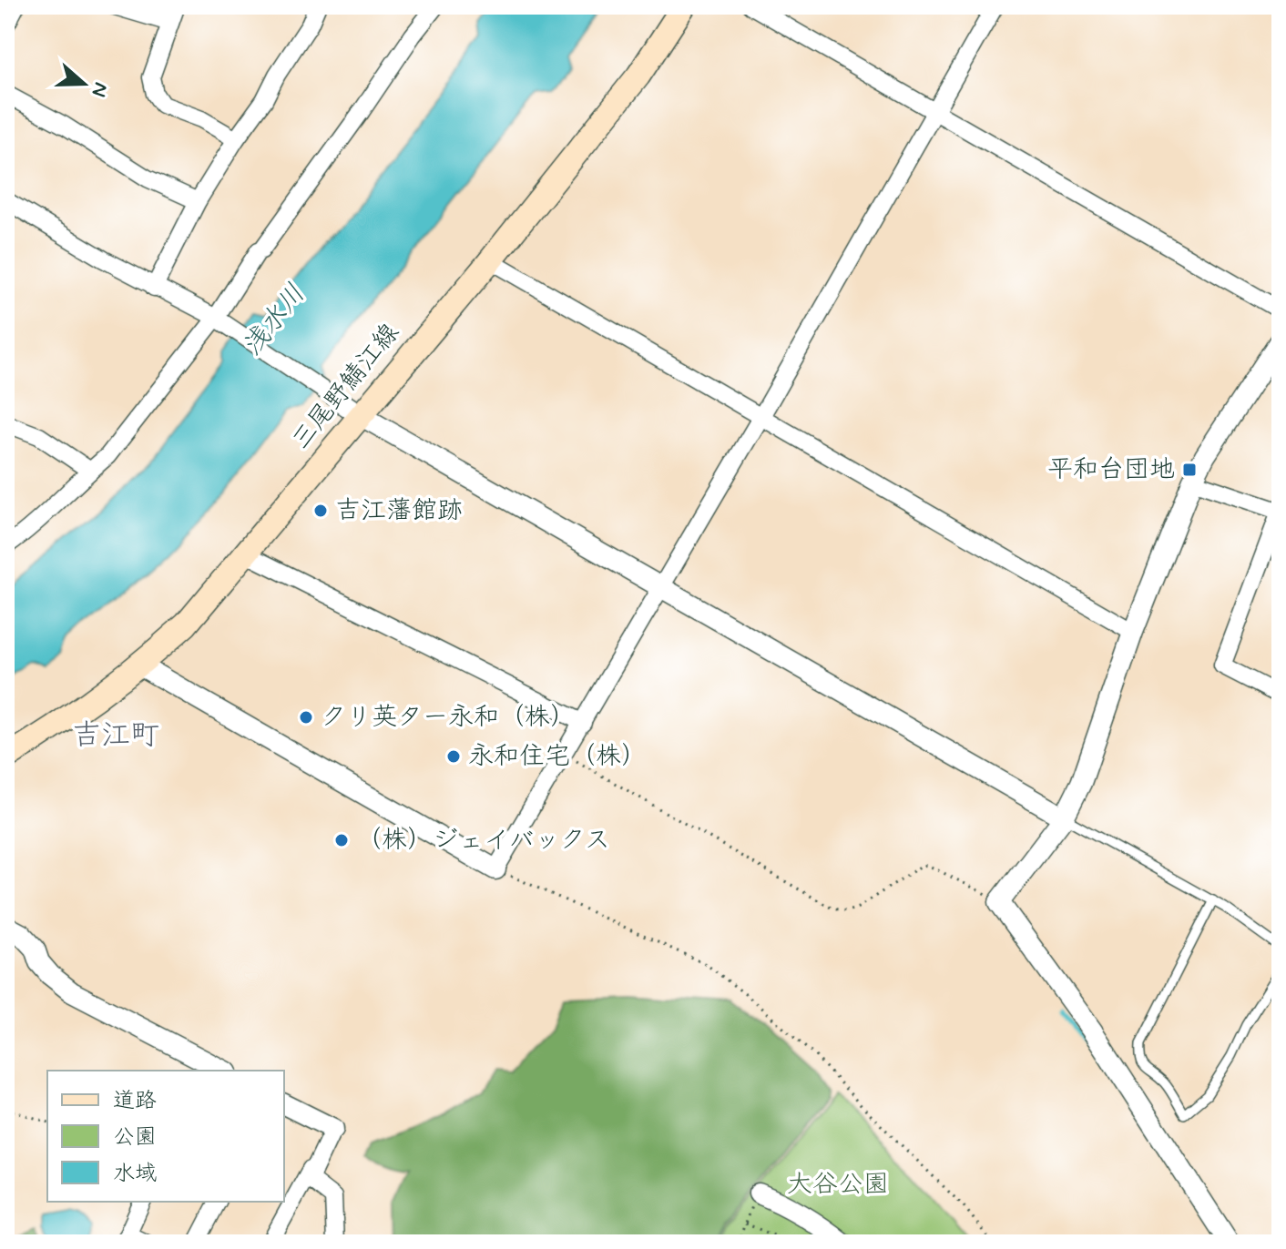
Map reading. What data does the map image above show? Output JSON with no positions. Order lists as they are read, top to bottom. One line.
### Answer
{"streets":{"main road":["三尾野鯖江線"]},"districts":["吉江町"],"water":["浅水川"],"parks":["大谷公園"],"places":{"transit":["平和台団地"],"other":["吉江藩館跡","クリ英ター永和（株）","永和住宅（株）","（株）ジェイバックス"]},"legend":["道路","公園","水域"],"north":"right"}
